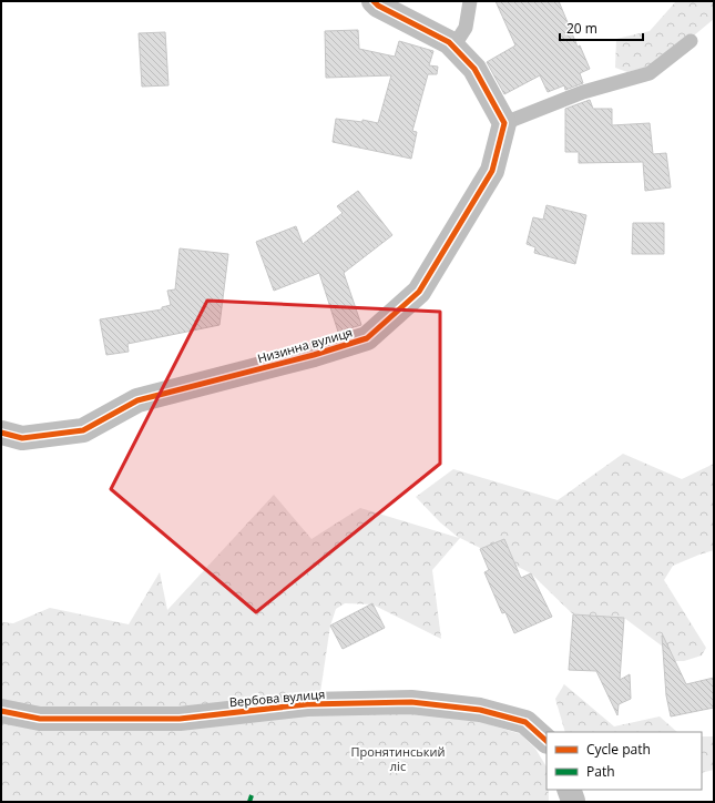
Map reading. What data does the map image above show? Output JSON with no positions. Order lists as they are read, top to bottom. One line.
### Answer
{"streets":{"street":["Низинна вулиця","Вербова вулиця"]},"parks":["Пронятинський ліс"],"legend":["Cycle path","Path"],"scale_bar":"20 m"}
